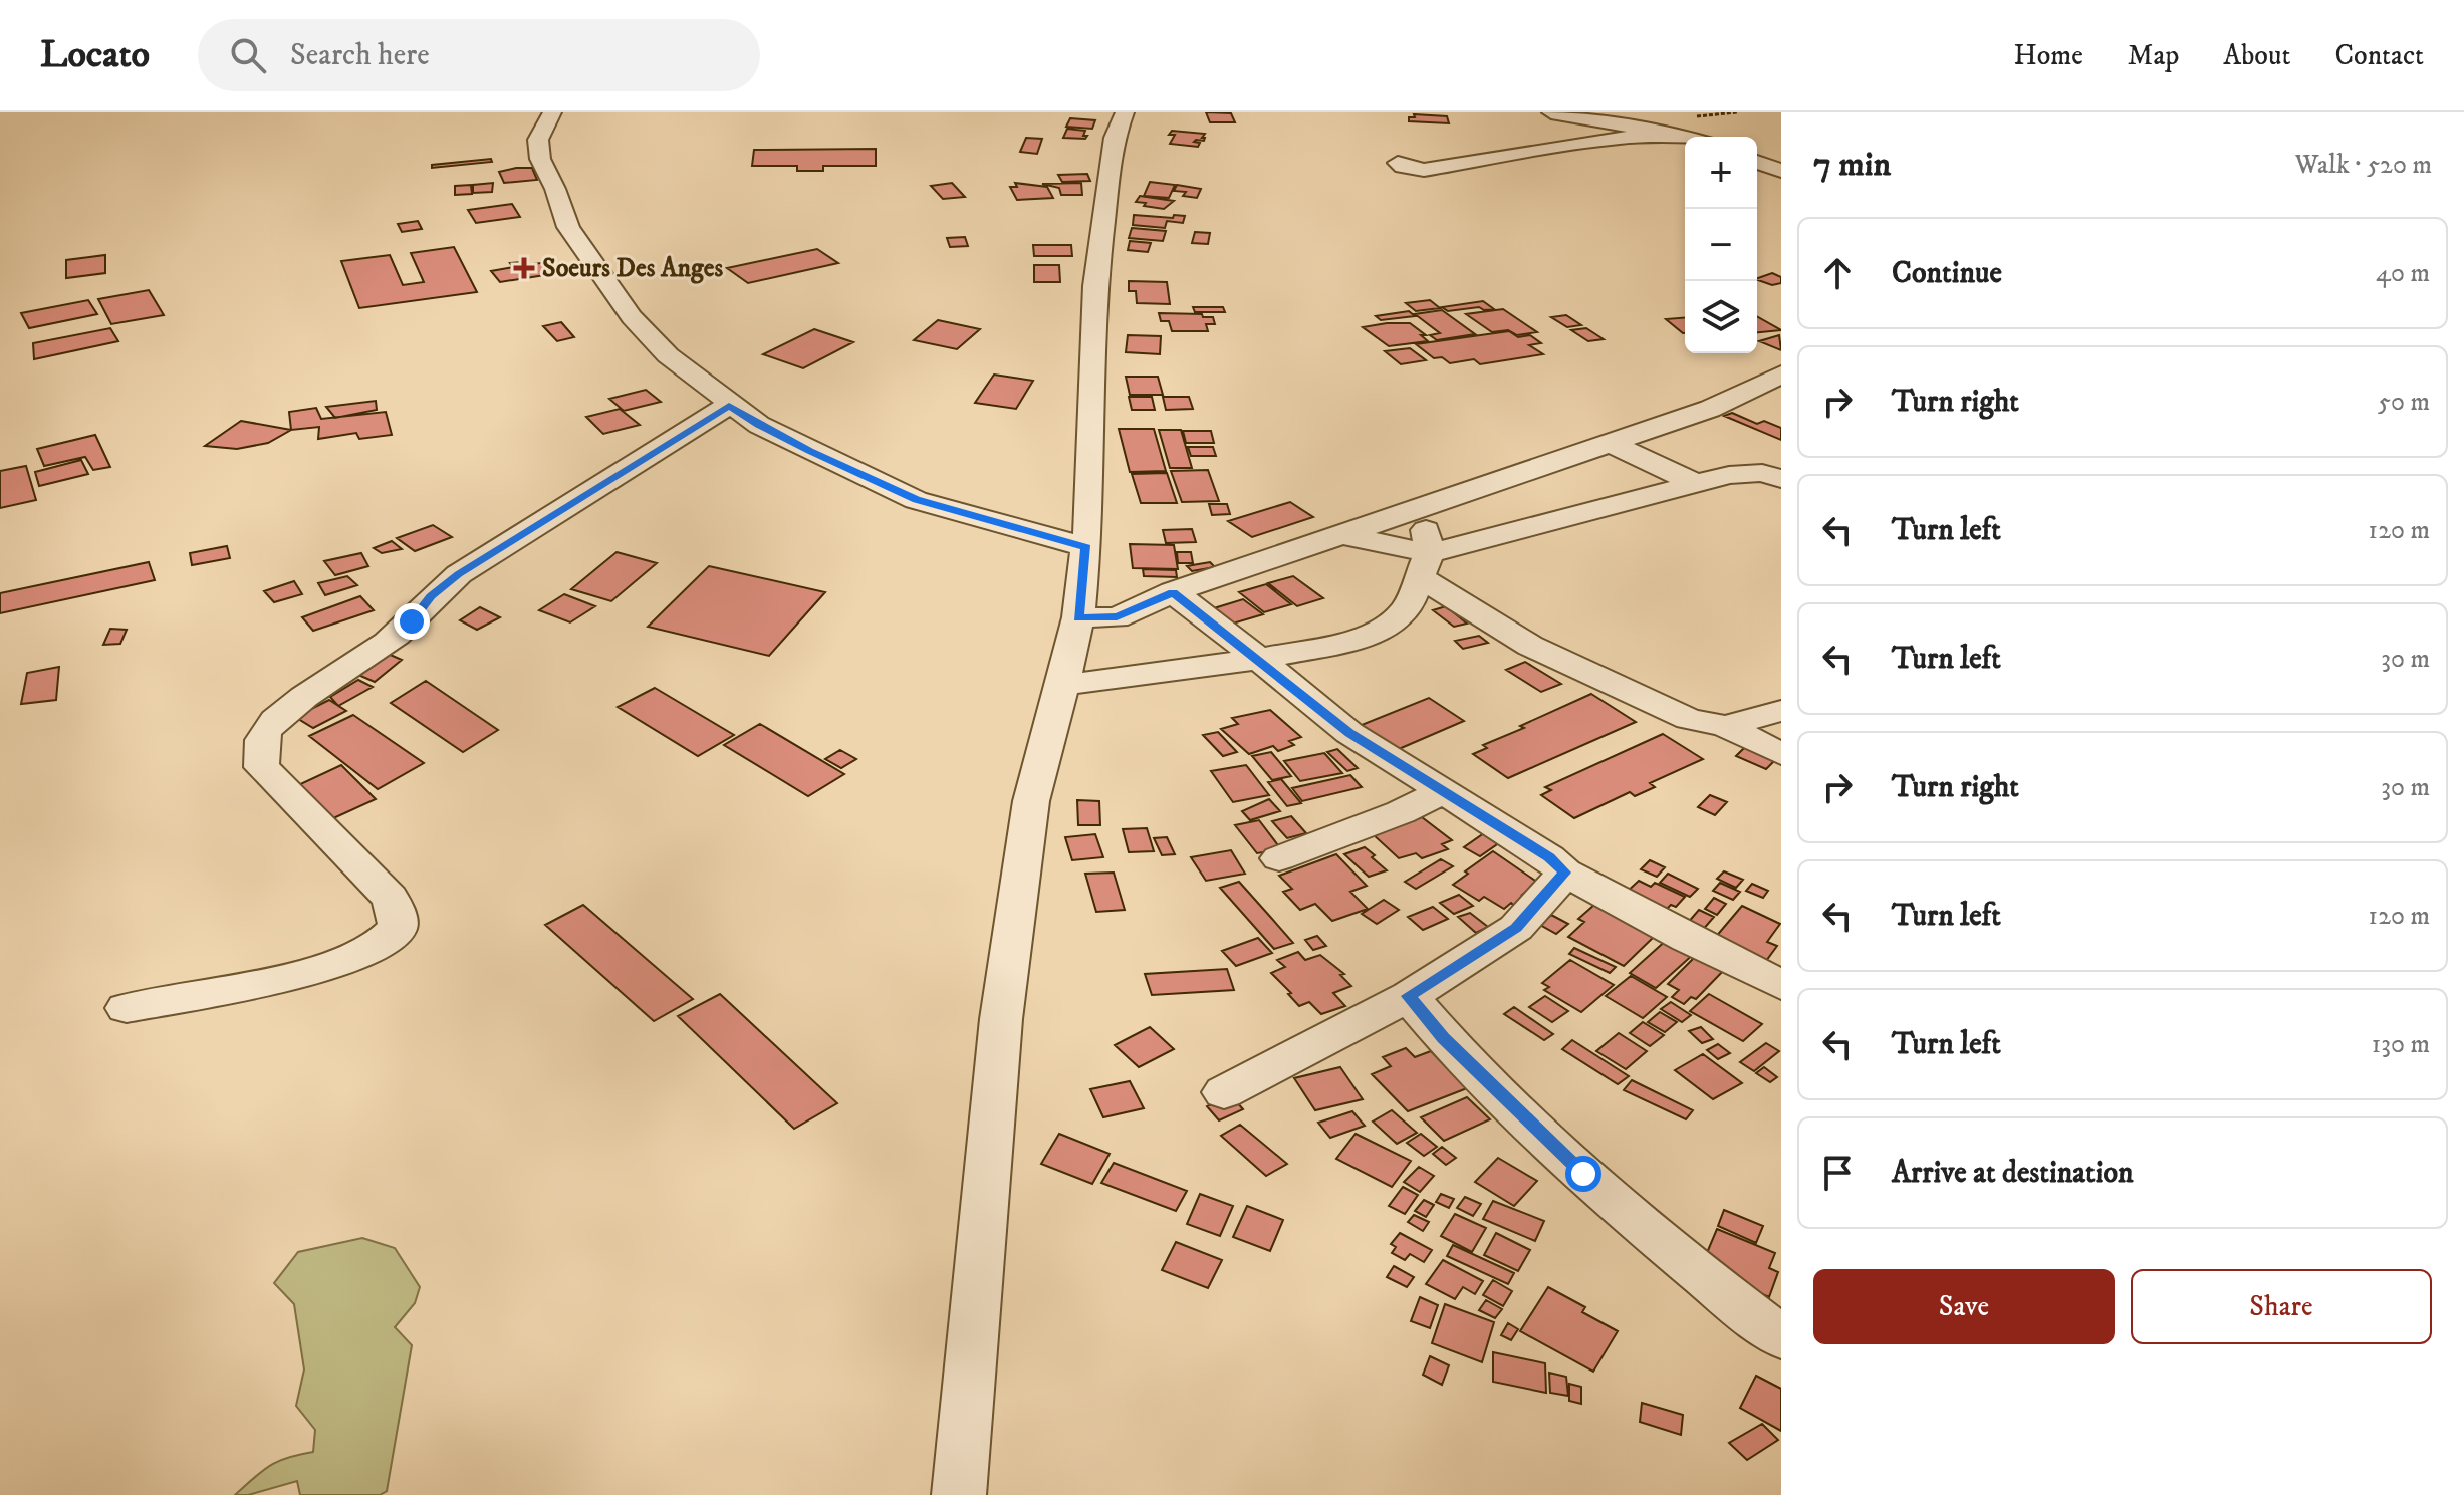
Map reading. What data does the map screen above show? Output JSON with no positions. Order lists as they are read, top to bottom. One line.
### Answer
{"places":{"health":["Soeurs Des Anges"]},"page":{"header":"Locato","search":"Search here","nav":["Home","Map","About","Contact"],"heading":["7 min","Walk · 520 m"],"map_buttons":["+","−"],"list":[["Continue","40 m"],["Turn right","50 m"],["Turn left","120 m"],["Turn left","30 m"],["Turn right","30 m"],["Turn left","120 m"],["Turn left","130 m"],"Arrive at destination"],"buttons":["Save","Share"]}}
